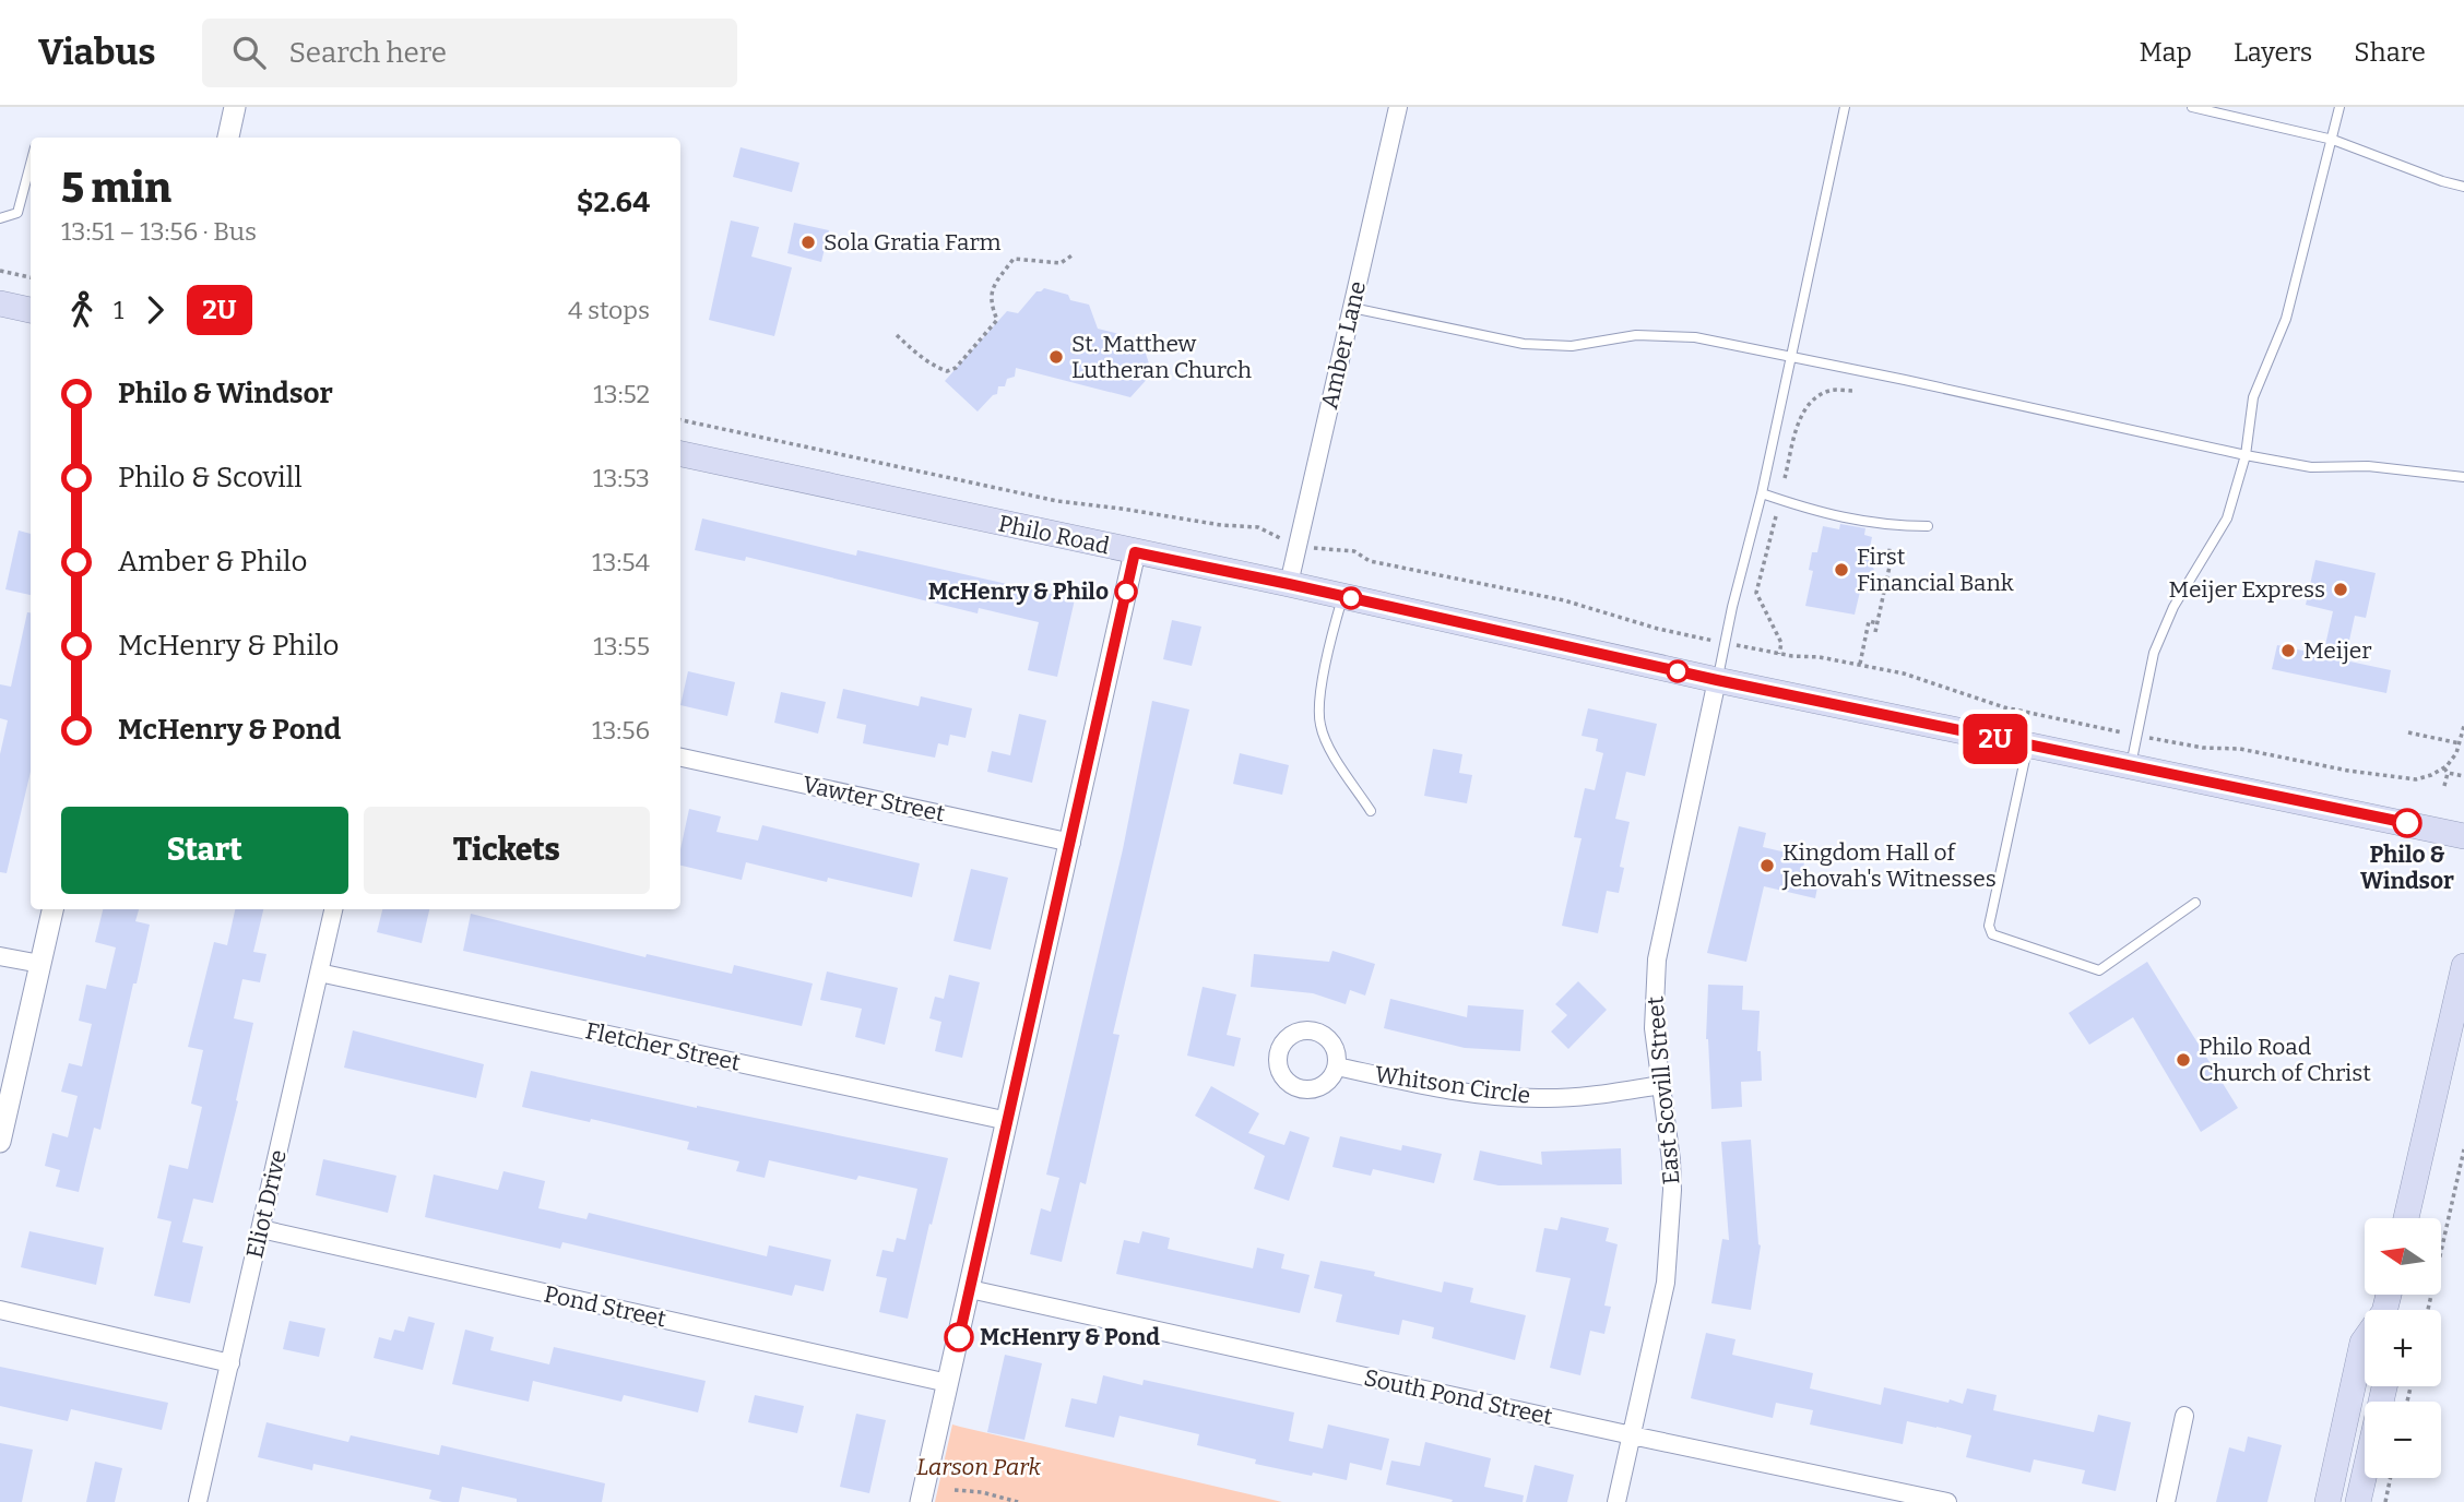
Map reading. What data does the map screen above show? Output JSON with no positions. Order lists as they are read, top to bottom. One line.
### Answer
{"streets":{"main road":["Philo Road"],"street":["Amber Lane","Vawter Street","Fletcher Street","Whitson Circle","East Scovill Street","Eliot Drive","Pond Street","South Pond Street"]},"crossings":[["Amber Lane","Philo Road"],["Philo Road","East Scovill Street"],["Fletcher Street","Eliot Drive"],["Whitson Circle","East Scovill Street"],["East Scovill Street","South Pond Street"],["Eliot Drive","Pond Street"]],"parks":["Larson Park"],"places":["Sola Gratia Farm","St. Matthew Lutheran Church","First Financial Bank","Meijer Express","McHenry & Philo","Meijer","Philo & Windsor","Kingdom Hall of Jehovah's Witnesses","Philo Road Church of Christ","McHenry & Pond"],"lines":["bus line 2U"],"north":"left","page":{"header":"Viabus","search":"Search here","nav":["Map","Layers","Share"],"on_map":"2U","heading":["5 min","13:51 – 13:56 · Bus","$2.64"],"legs":["1","2U","4 stops"],"list":[{"name":"Philo & Windsor","value":"13:52"},{"name":"Philo & Scovill","value":"13:53"},{"name":"Amber & Philo","value":"13:54"},{"name":"McHenry & Philo","value":"13:55"},{"name":"McHenry & Pond","value":"13:56"}],"buttons":["Start","Tickets"],"map_buttons":["+","−"]}}
